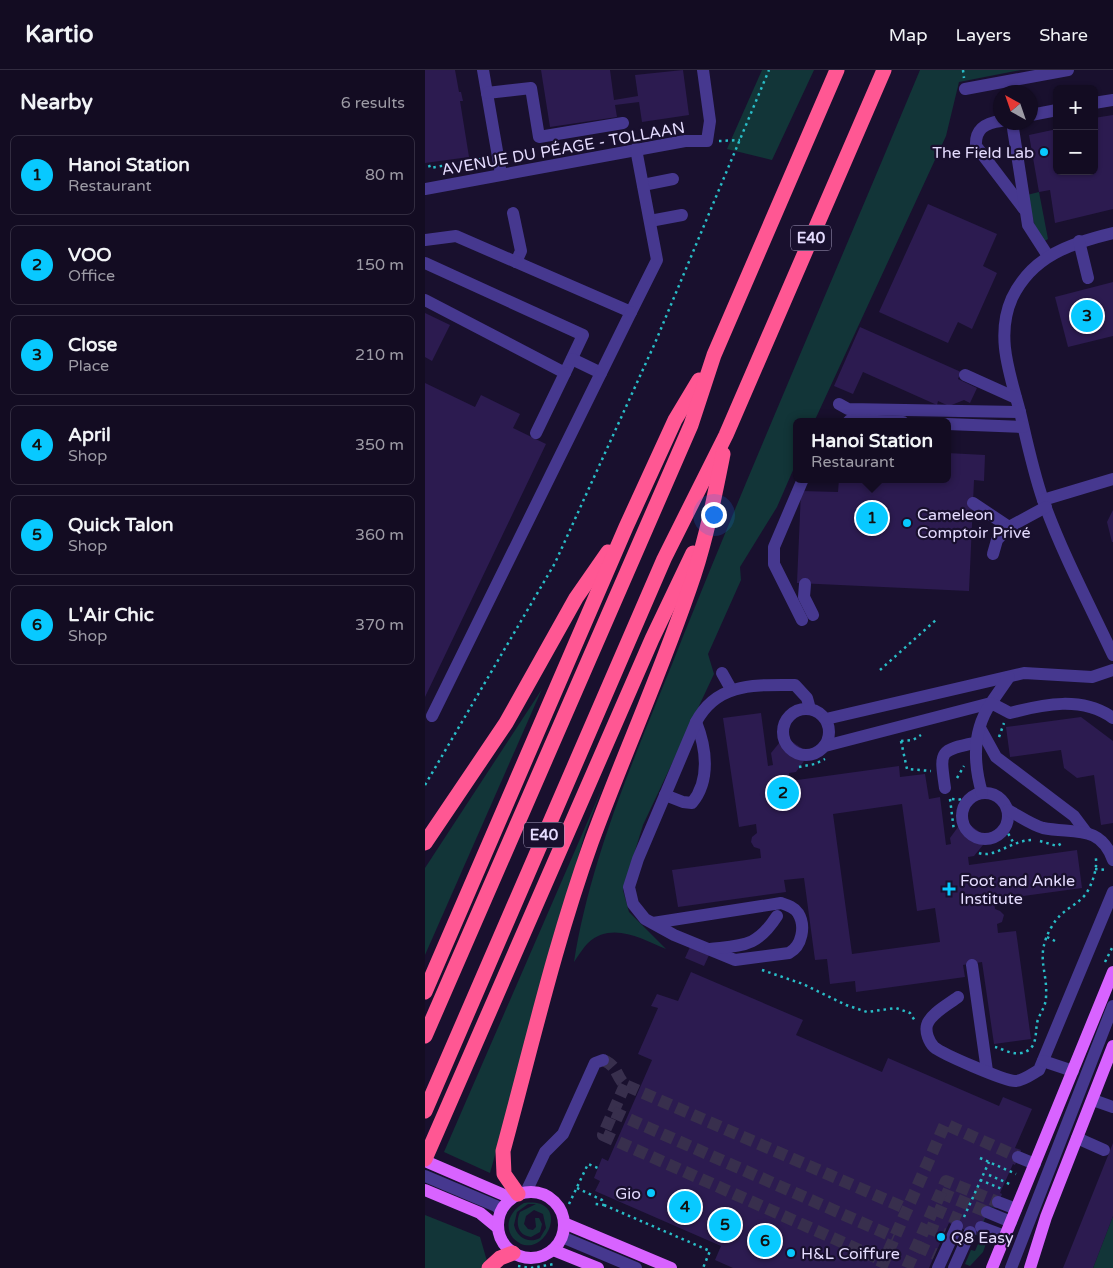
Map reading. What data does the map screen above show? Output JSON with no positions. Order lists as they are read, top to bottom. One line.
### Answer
{"streets":{"highway":["E40"],"street":["AVENUE DU PÉAGE - TOLLAAN"]},"places":{"other":["The Field Lab","Cameleon Comptoir Privé","Gio","Q8 Easy","H&L Coiffure"],"health":["Foot and Ankle Institute"]},"north":"top left","page":{"header":"Kartio","nav":["Map","Layers","Share"],"heading":["Nearby","6 results"],"map_buttons":["+","−"],"list":[{"mark":"1","name":"Hanoi Station","note":"Restaurant","value":"80 m"},{"mark":"2","name":"VOO","note":"Office","value":"150 m"},{"mark":"3","name":"Close","note":"Place","value":"210 m"},{"mark":"4","name":"April","note":"Shop","value":"350 m"},{"mark":"5","name":"Quick Talon","note":"Shop","value":"360 m"},{"mark":"6","name":"L'Air Chic","note":"Shop","value":"370 m"}],"pins":["3","1","2","4","5","6"],"popup":["Hanoi Station","Restaurant"]}}
